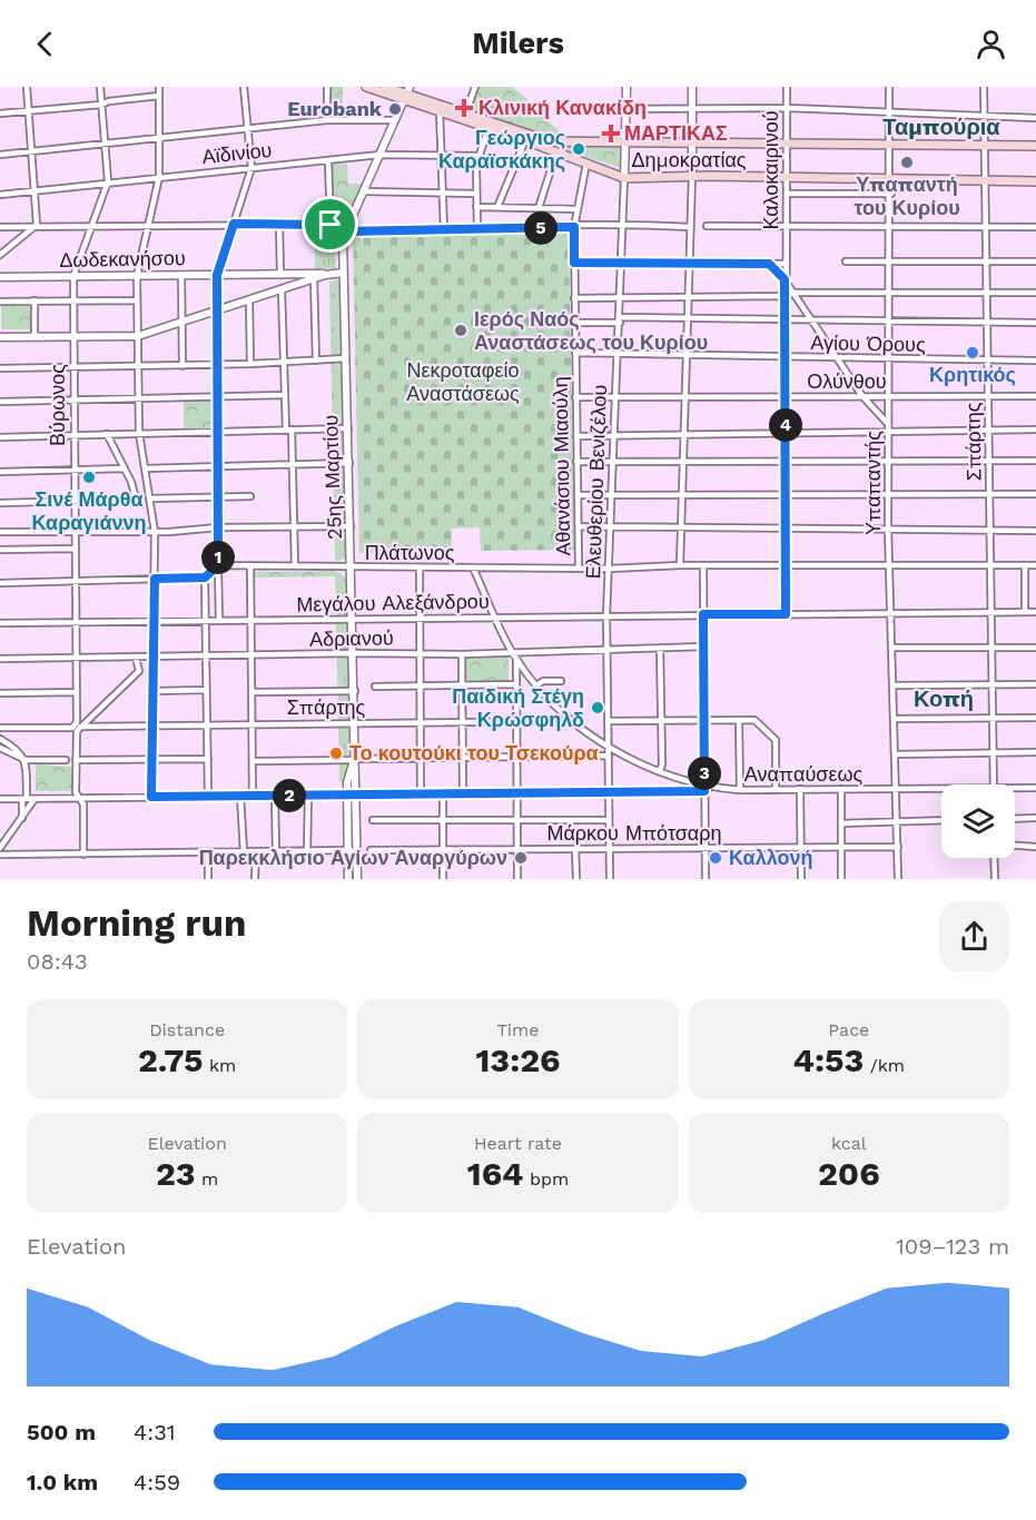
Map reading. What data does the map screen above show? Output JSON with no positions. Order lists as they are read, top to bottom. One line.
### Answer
{"streets":{"main road":["Δημοκρατίας"],"street":["Αϊδινίου","Καλοκαιρινού","Δωδεκανήσου","Αγίου Όρους","Ολύνθου","Βύρωνος","Σπάρτης","Αθανάσιου Μιαούλη","25ης Μαρτίου","Ελευθερίου Βενιζέλου","Υπαπαντής","Πλάτωνος","Μεγάλου Αλεξάνδρου","Αδριανού","Αναπαύσεως","Μάρκου Μπότσαρη"]},"crossings":[["Αϊδινίου","Βύρωνος"],["Αϊδινίου","25ης Μαρτίου"],["Δημοκρατίας","Καλοκαιρινού"],["Δημοκρατίας","Σπάρτης"],["Δημοκρατίας","Αθανάσιου Μιαούλη"],["Δημοκρατίας","25ης Μαρτίου"],["Δημοκρατίας","Ελευθερίου Βενιζέλου"],["Δημοκρατίας","Υπαπαντής"],["Καλοκαιρινού","Αγίου Όρους"],["Καλοκαιρινού","Ολύνθου"],["Καλοκαιρινού","Πλάτωνος"],["Καλοκαιρινού","Μεγάλου Αλεξάνδρου"],["Δωδεκανήσου","Βύρωνος"],["Αγίου Όρους","Σπάρτης"],["Αγίου Όρους","Αθανάσιου Μιαούλη"],["Αγίου Όρους","Ελευθερίου Βενιζέλου"],["Αγίου Όρους","Υπαπαντής"],["Ολύνθου","Σπάρτης"],["Ολύνθου","Αθανάσιου Μιαούλη"],["Ολύνθου","Ελευθερίου Βενιζέλου"],["Ολύνθου","Υπαπαντής"],["Βύρωνος","Μεγάλου Αλεξάνδρου"],["Βύρωνος","Αδριανού"],["Σπάρτης","25ης Μαρτίου"],["Σπάρτης","Πλάτωνος"],["Σπάρτης","Μεγάλου Αλεξάνδρου"],["Σπάρτης","Αναπαύσεως"],["Αθανάσιου Μιαούλη","Πλάτωνος"],["25ης Μαρτίου","Πλάτωνος"],["25ης Μαρτίου","Μεγάλου Αλεξάνδρου"],["25ης Μαρτίου","Αδριανού"],["Ελευθερίου Βενιζέλου","Πλάτωνος"],["Ελευθερίου Βενιζέλου","Μεγάλου Αλεξάνδρου"],["Ελευθερίου Βενιζέλου","Αδριανού"],["Ελευθερίου Βενιζέλου","Αναπαύσεως"],["Ελευθερίου Βενιζέλου","Μάρκου Μπότσαρη"],["Υπαπαντής","Πλάτωνος"],["Υπαπαντής","Μεγάλου Αλεξάνδρου"],["Υπαπαντής","Αναπαύσεως"],["Υπαπαντής","Μάρκου Μπότσαρη"],["Πλάτωνος","Αναπαύσεως"],["Μεγάλου Αλεξάνδρου","Αναπαύσεως"],["Αδριανού","Αναπαύσεως"]],"districts":["Ταμπούρια","Κοπή"],"parks":["Νεκροταφείο Αναστάσεως"],"places":{"health":["Κλινική Κανακίδη","ΜΑΡΤΙΚΑΣ"],"other":["Eurobank","Γεώργιος Καραϊσκάκης","Υπαπαντή του Κυρίου","Ιερός Ναός Αναστάσεως του Κυρίου","Κρητικός","Σινέ Μάρθα Καραγιάννη","Παιδική Στέγη Κρώσφηλδ","Το κουτούκι του Τσεκούρα","Παρεκκλήσιο Αγίων Αναργύρων","Καλλονή"]},"page":{"header":"Milers","pins":["5","4","1","3","2"],"heading":["Morning run","08:43"],"stats":[["Distance","2.75 km"],["Time","13:26"],["Pace","4:53 /km"],["Elevation","23 m"],["Heart rate","164 bpm"],["kcal","206"]],"chart":["Elevation","109–123 m"],"list":[{"name":"500 m","note":"4:31"},{"name":"1.0 km","note":"4:59"}]}}
